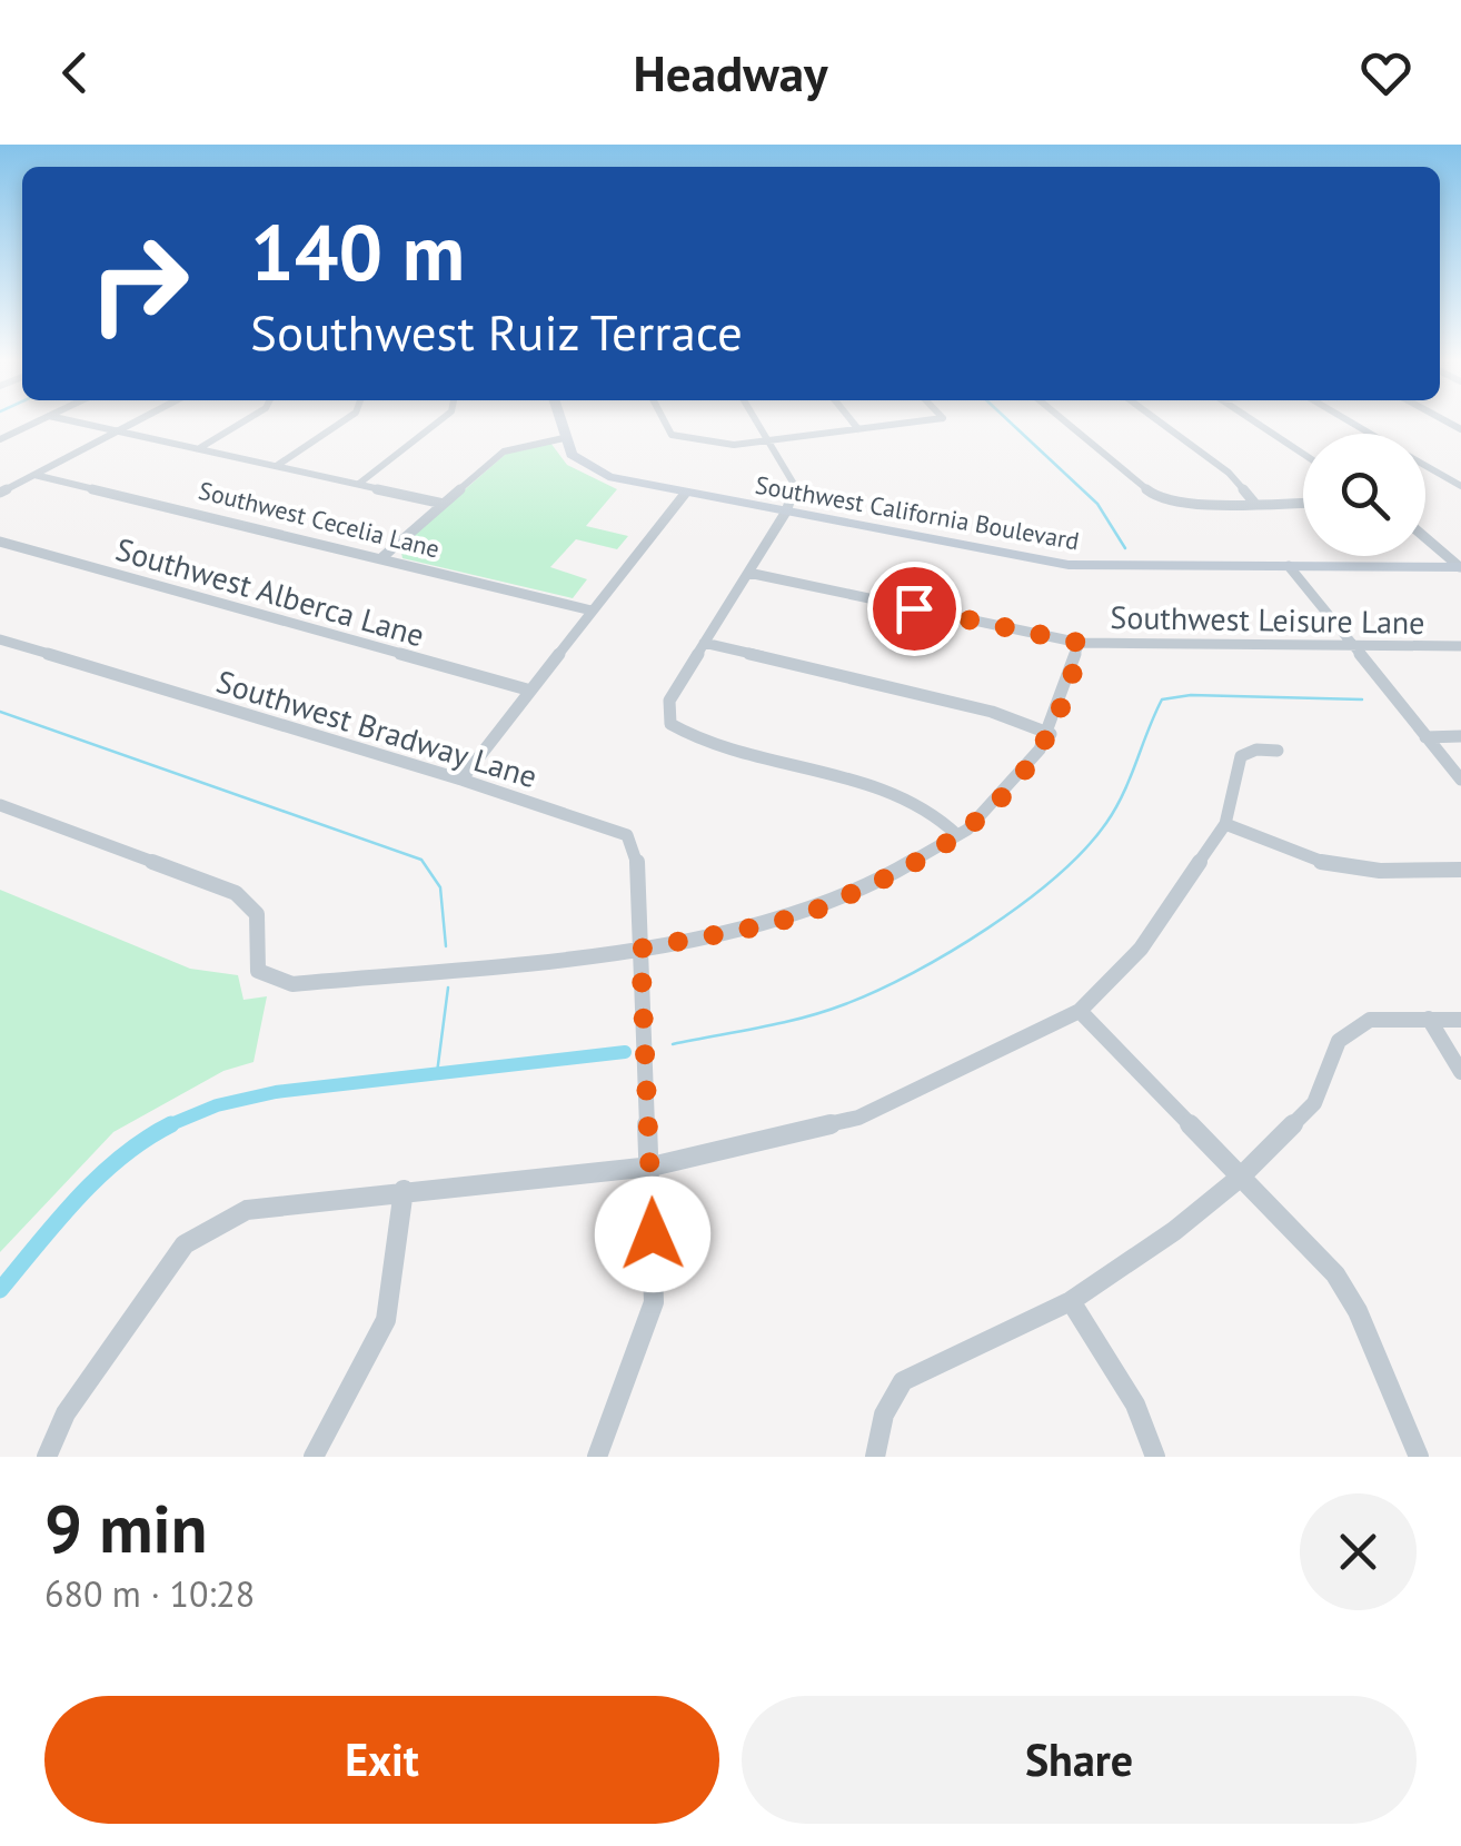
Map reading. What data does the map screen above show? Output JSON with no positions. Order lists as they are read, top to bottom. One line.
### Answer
{"streets":{"street":["Southwest California Boulevard","Southwest Cecelia Lane","Southwest Alberca Lane","Southwest Leisure Lane","Southwest Bradway Lane"]},"page":{"header":"Headway","turn":["140 m","Southwest Ruiz Terrace"],"heading":["9 min","680 m · 10:28"],"buttons":["Exit","Share"]}}
